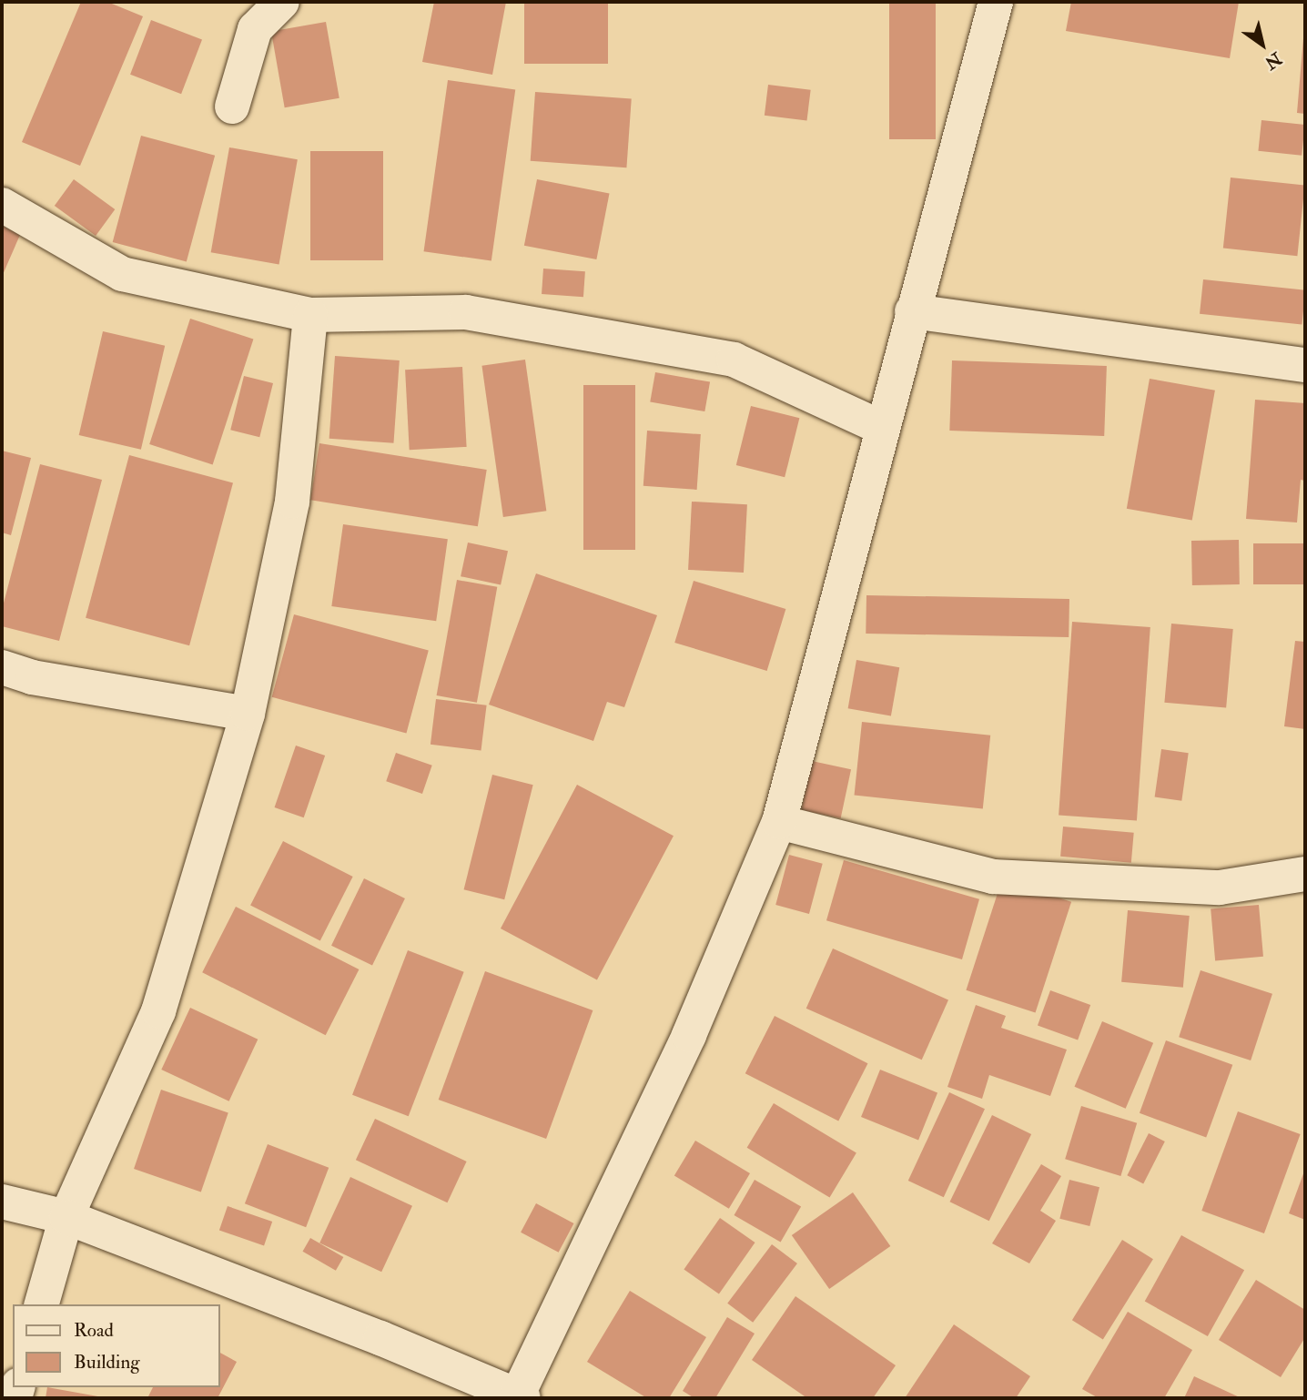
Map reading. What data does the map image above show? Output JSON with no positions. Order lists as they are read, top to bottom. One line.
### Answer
{"legend":["Road","Building"],"north":"bottom right"}
